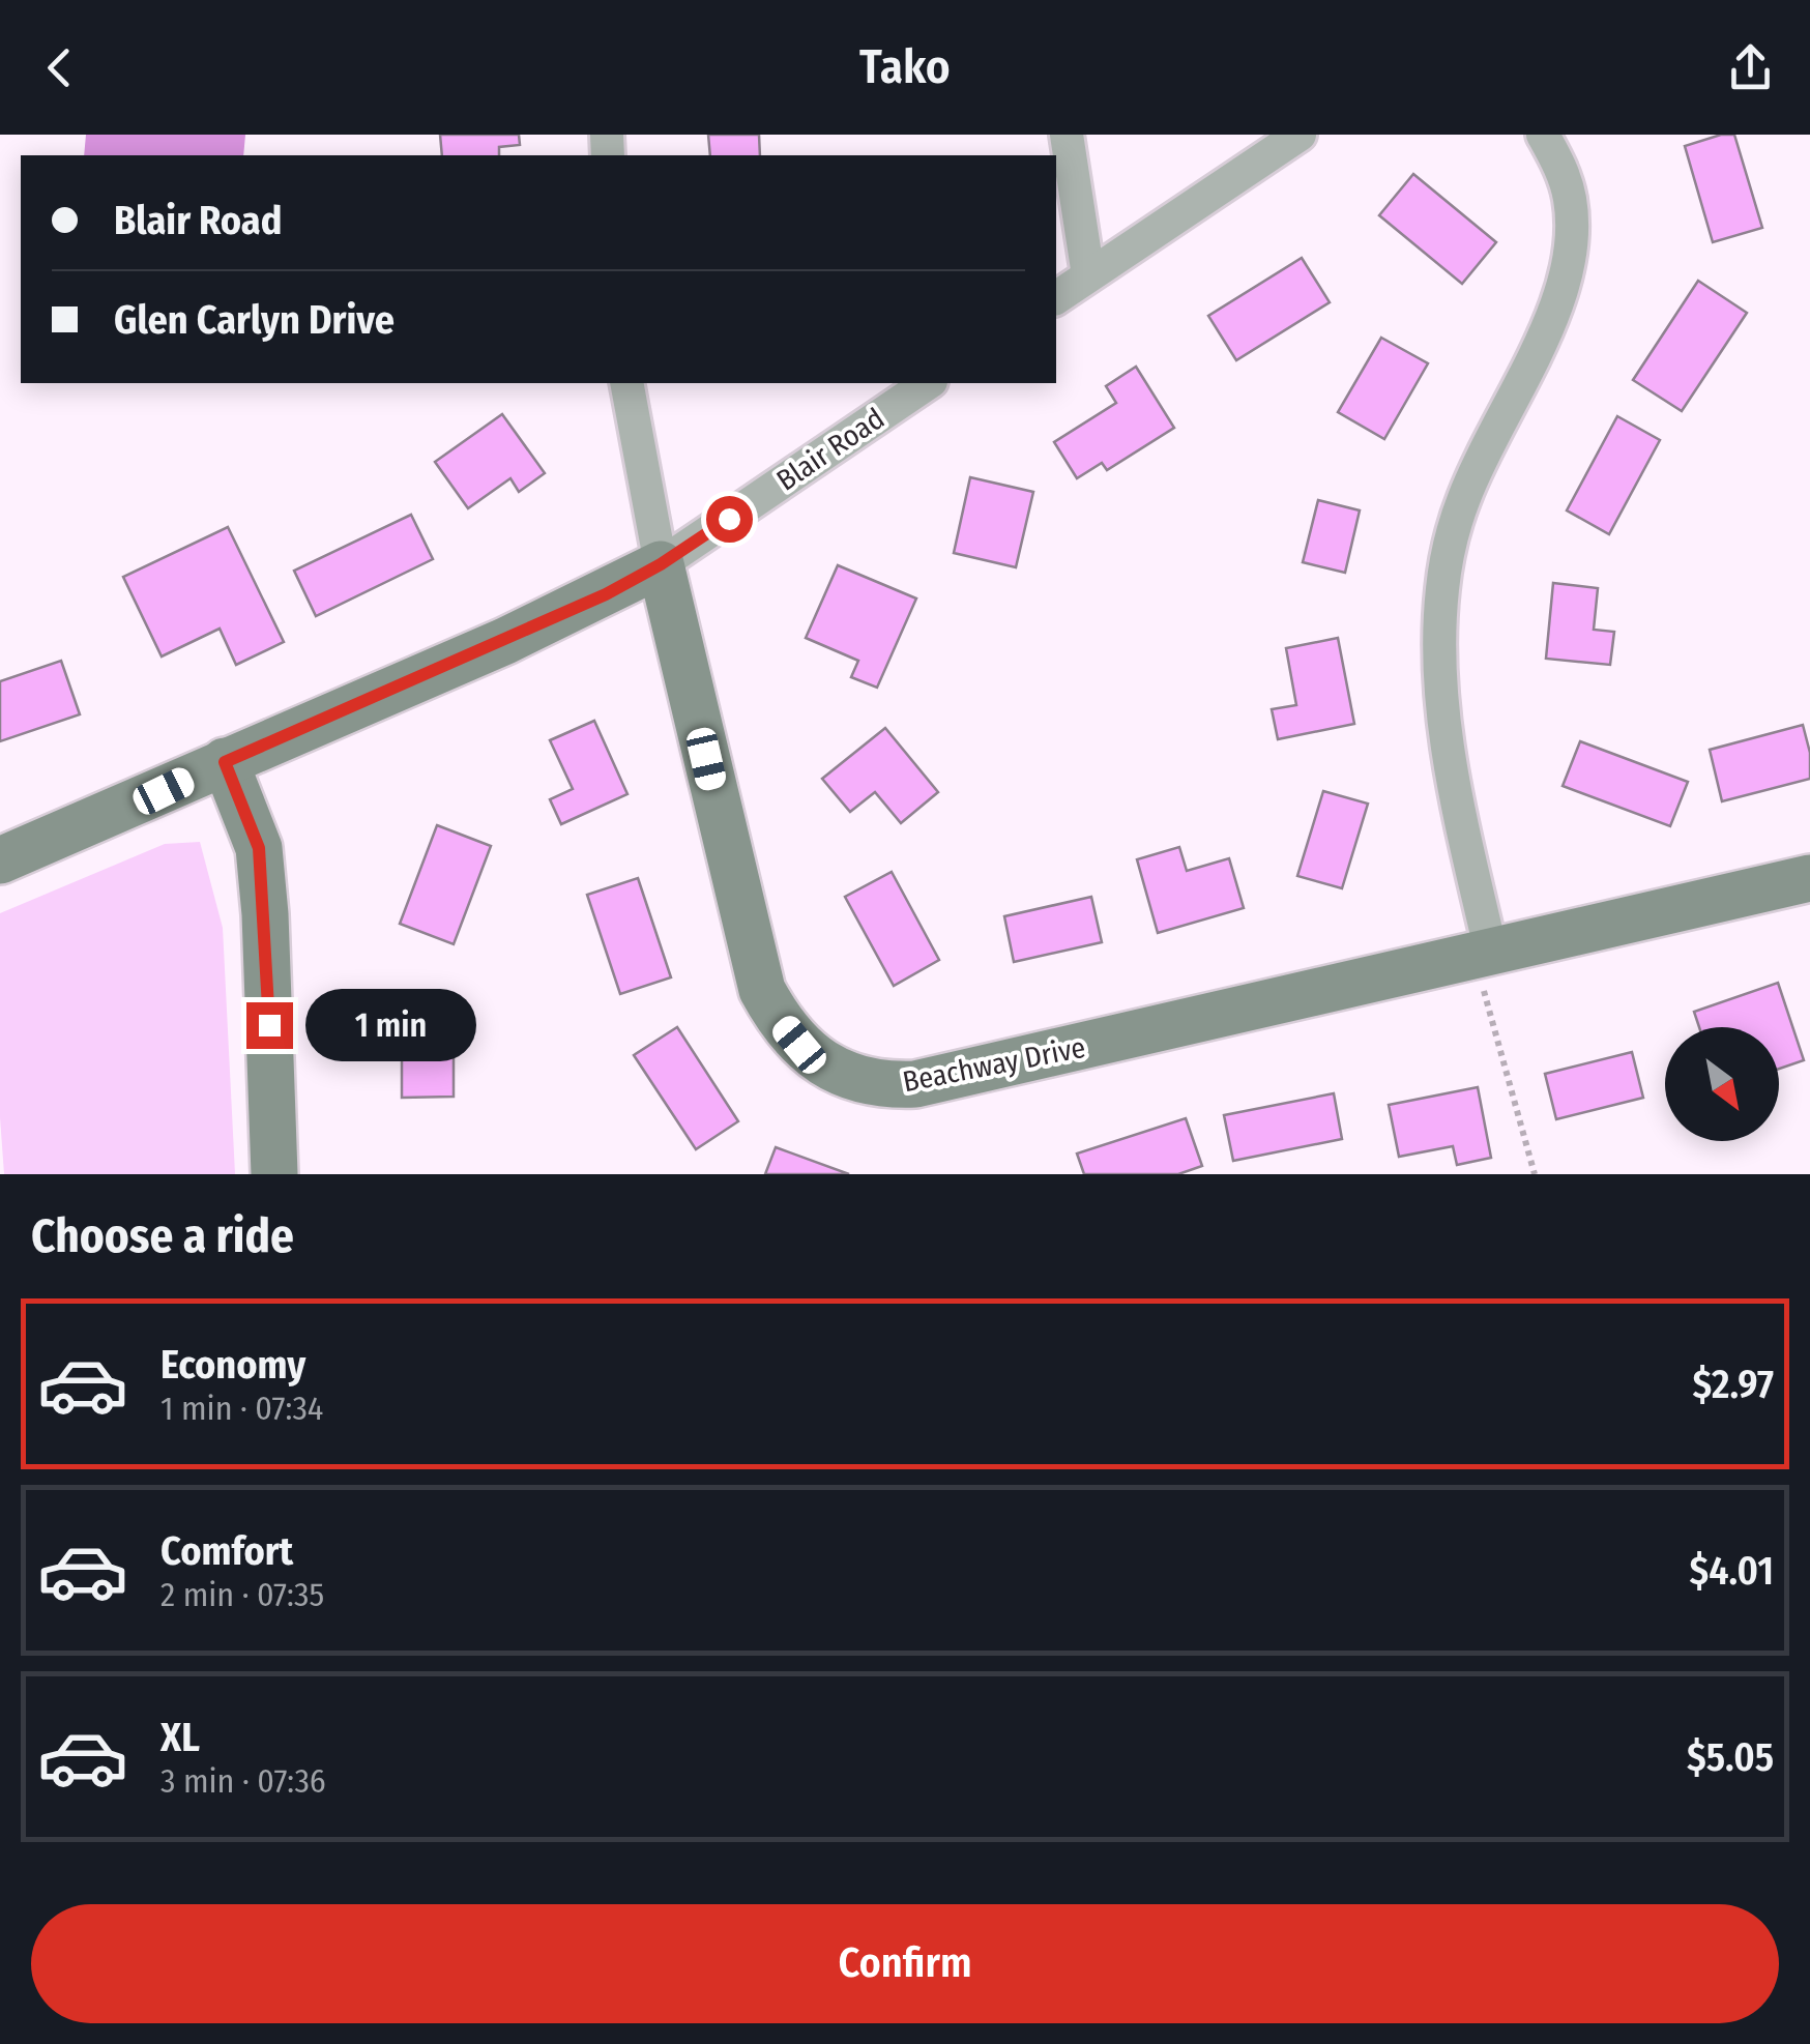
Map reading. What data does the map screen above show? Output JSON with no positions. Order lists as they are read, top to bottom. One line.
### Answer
{"streets":{"street":["Blair Road","Beachway Drive"]},"crossings":[["Blair Road","Beachway Drive"]],"north":"bottom right","page":{"header":"Tako","banner":["Blair Road","Glen Carlyn Drive"],"bubble":"1 min","heading":"Choose a ride","list":[{"name":"Economy","note":"1 min · 07:34","value":"$2.97"},{"name":"Comfort","note":"2 min · 07:35","value":"$4.01"},{"name":"XL","note":"3 min · 07:36","value":"$5.05"}],"buttons":"Confirm"}}
